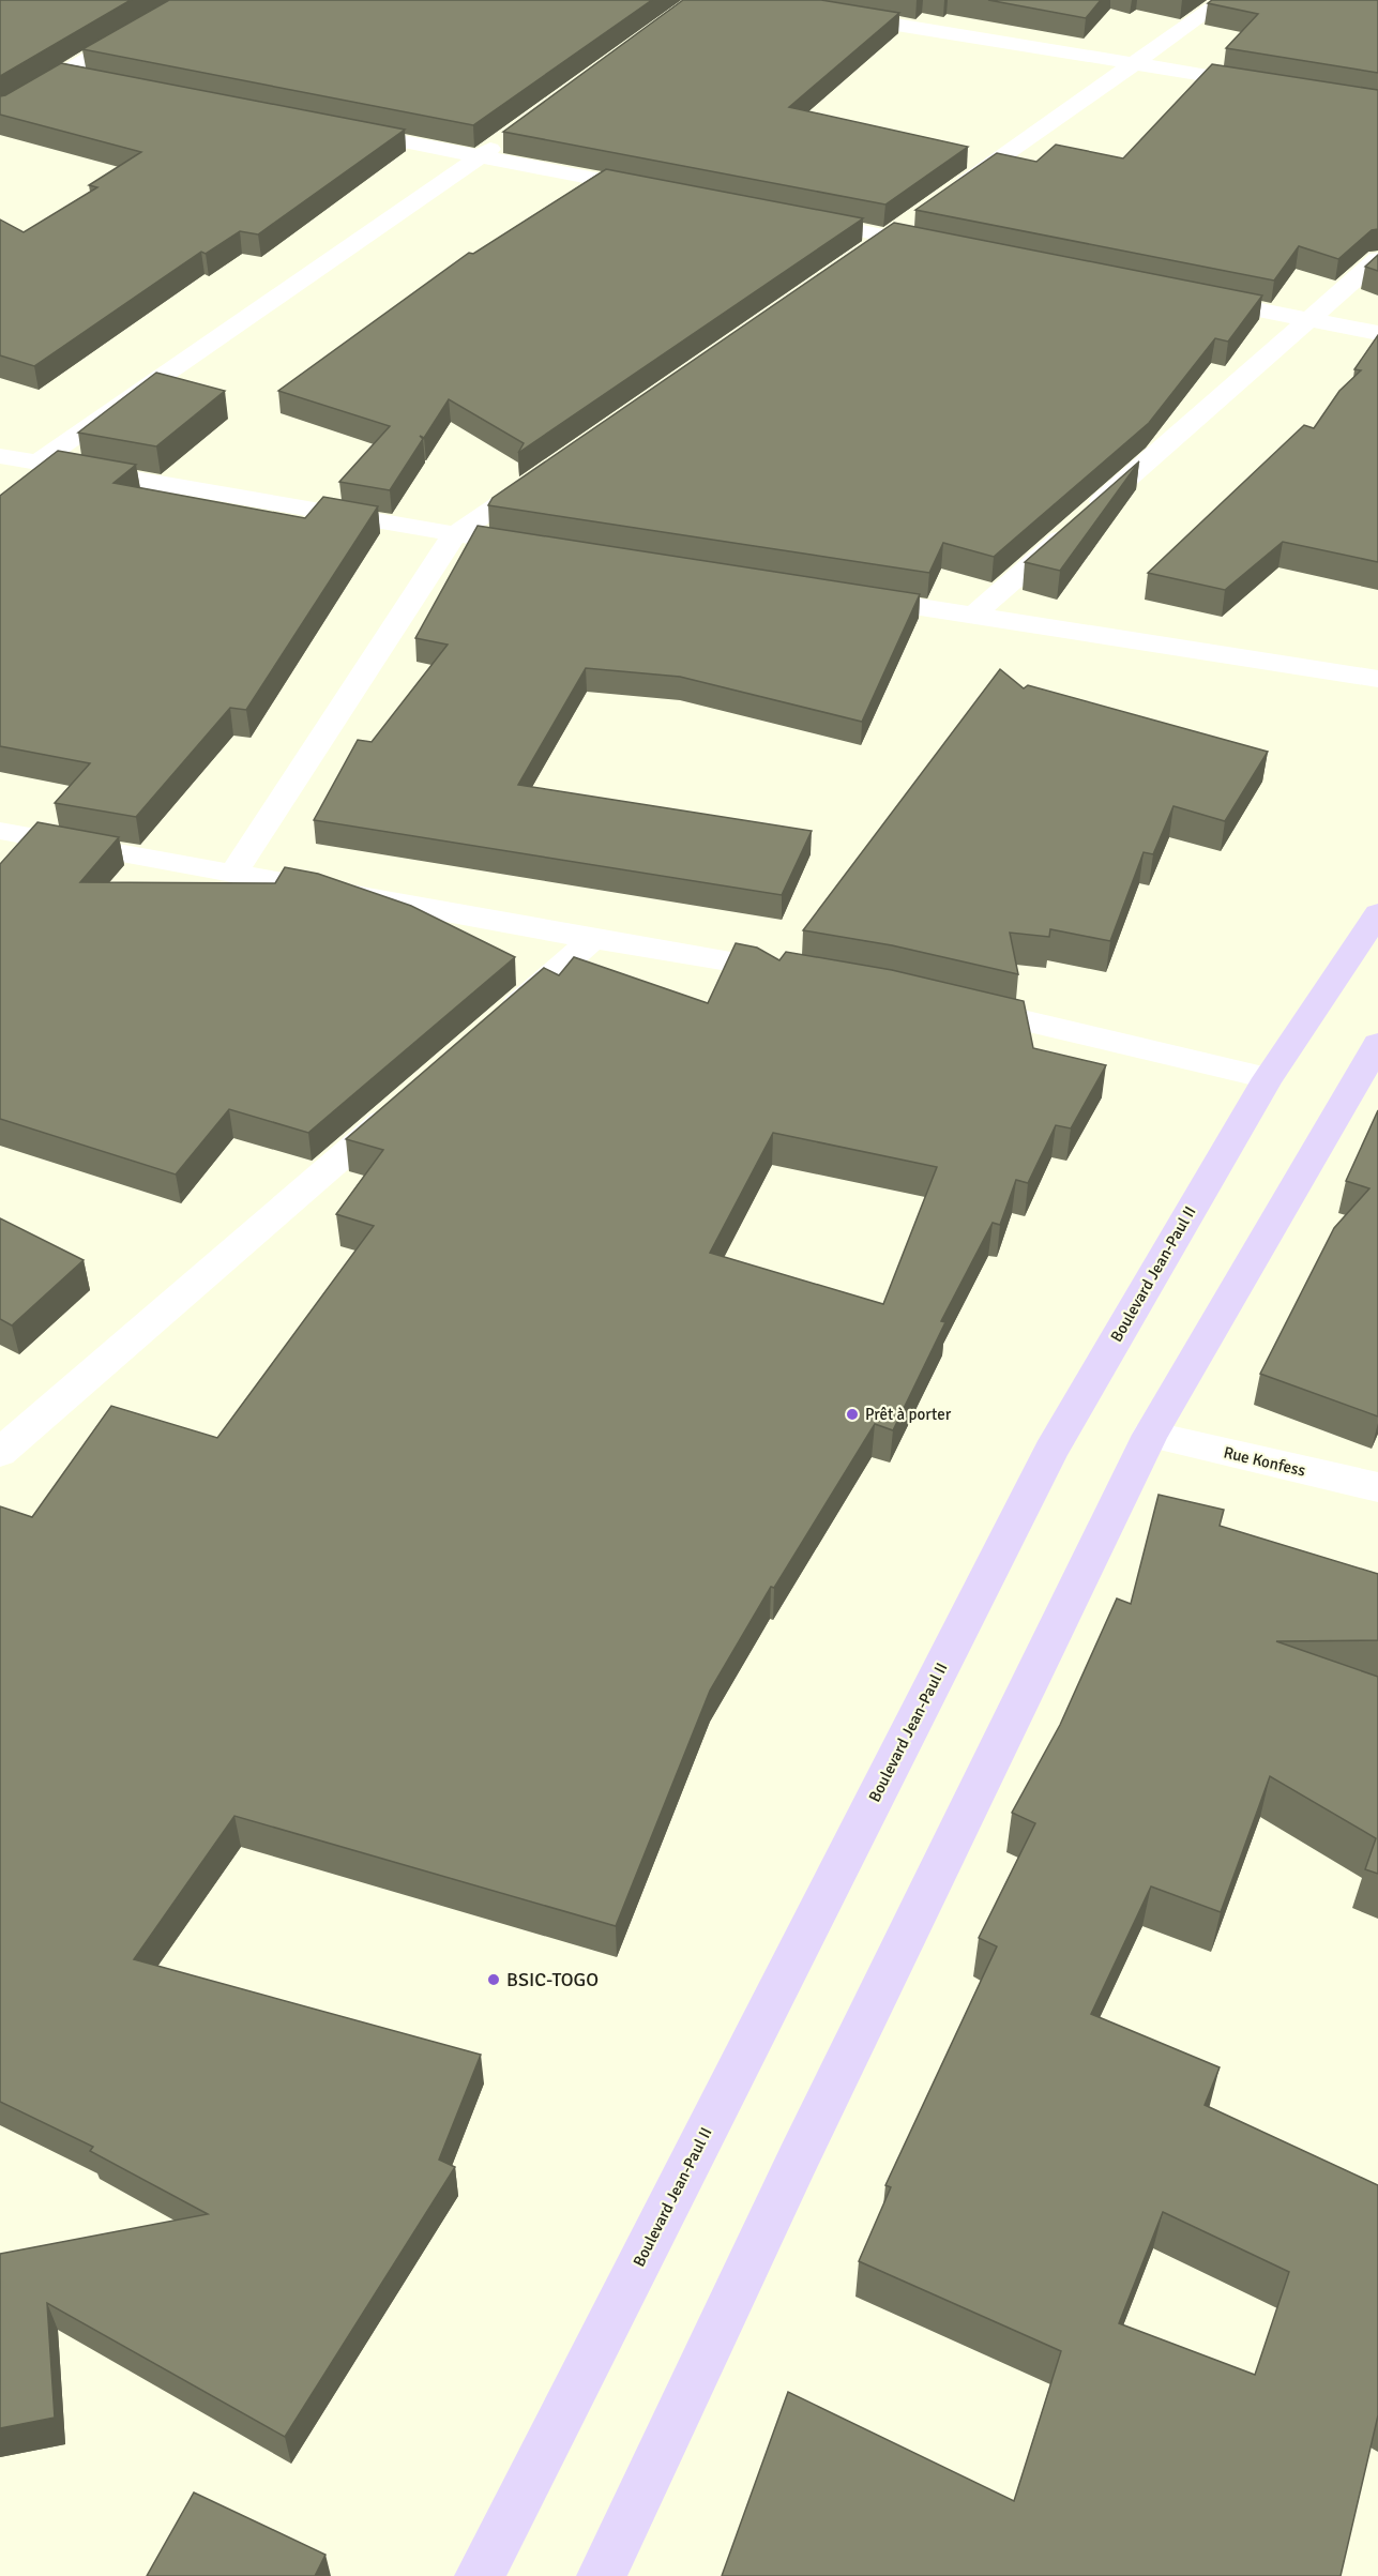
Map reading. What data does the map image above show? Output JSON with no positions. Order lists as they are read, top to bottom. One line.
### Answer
{"streets":{"main road":["Boulevard Jean-Paul II"],"street":["Rue Konfess"]},"places":["Prêt à porter","BSIC-TOGO"]}
